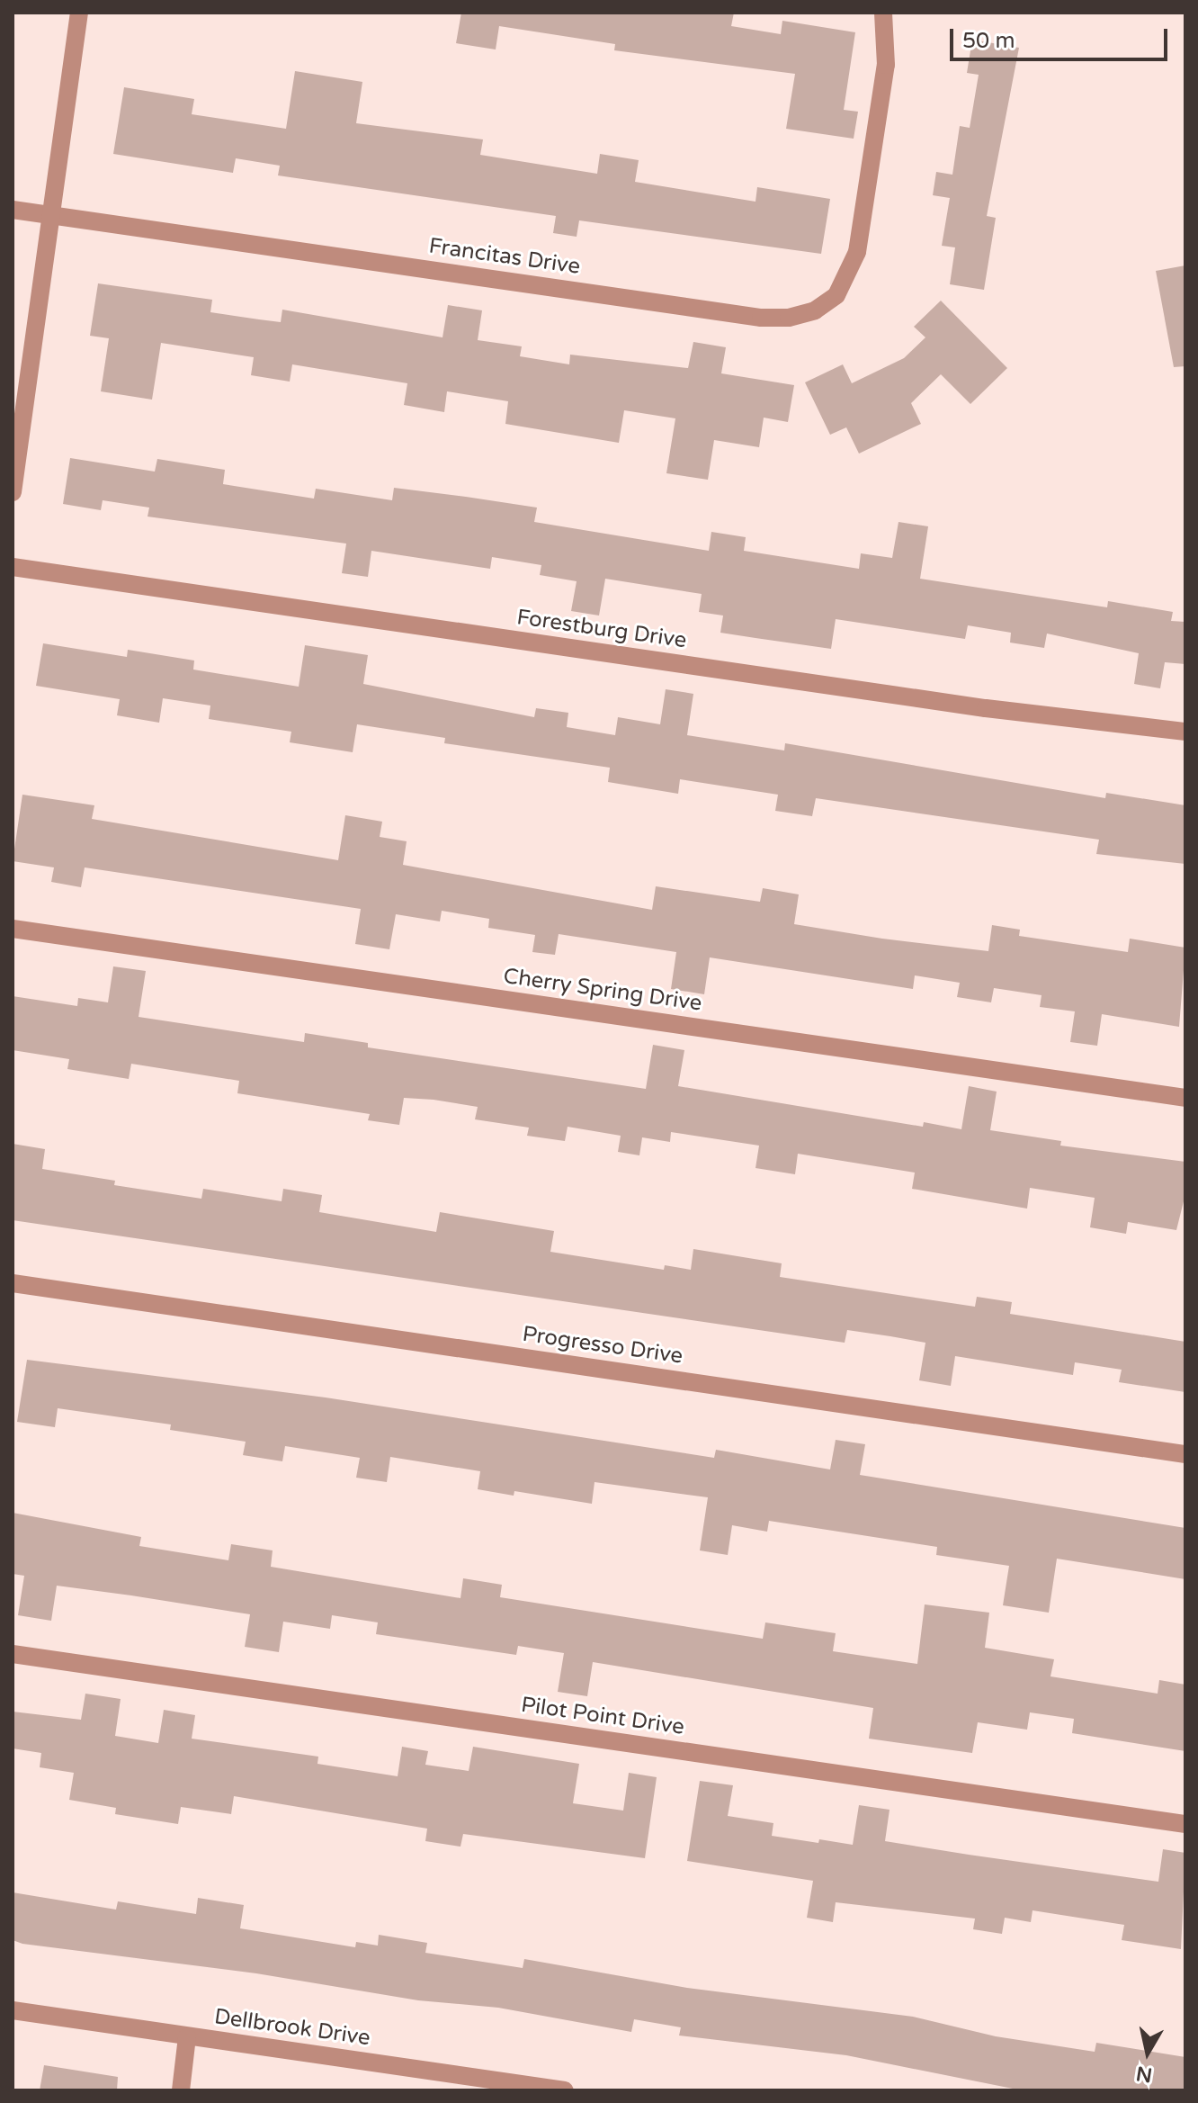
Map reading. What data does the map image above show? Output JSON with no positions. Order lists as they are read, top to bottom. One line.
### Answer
{"streets":{"street":["Francitas Drive","Forestburg Drive","Cherry Spring Drive","Progresso Drive","Pilot Point Drive","Dellbrook Drive"]},"scale_bar":"50 m","north":"bottom"}
